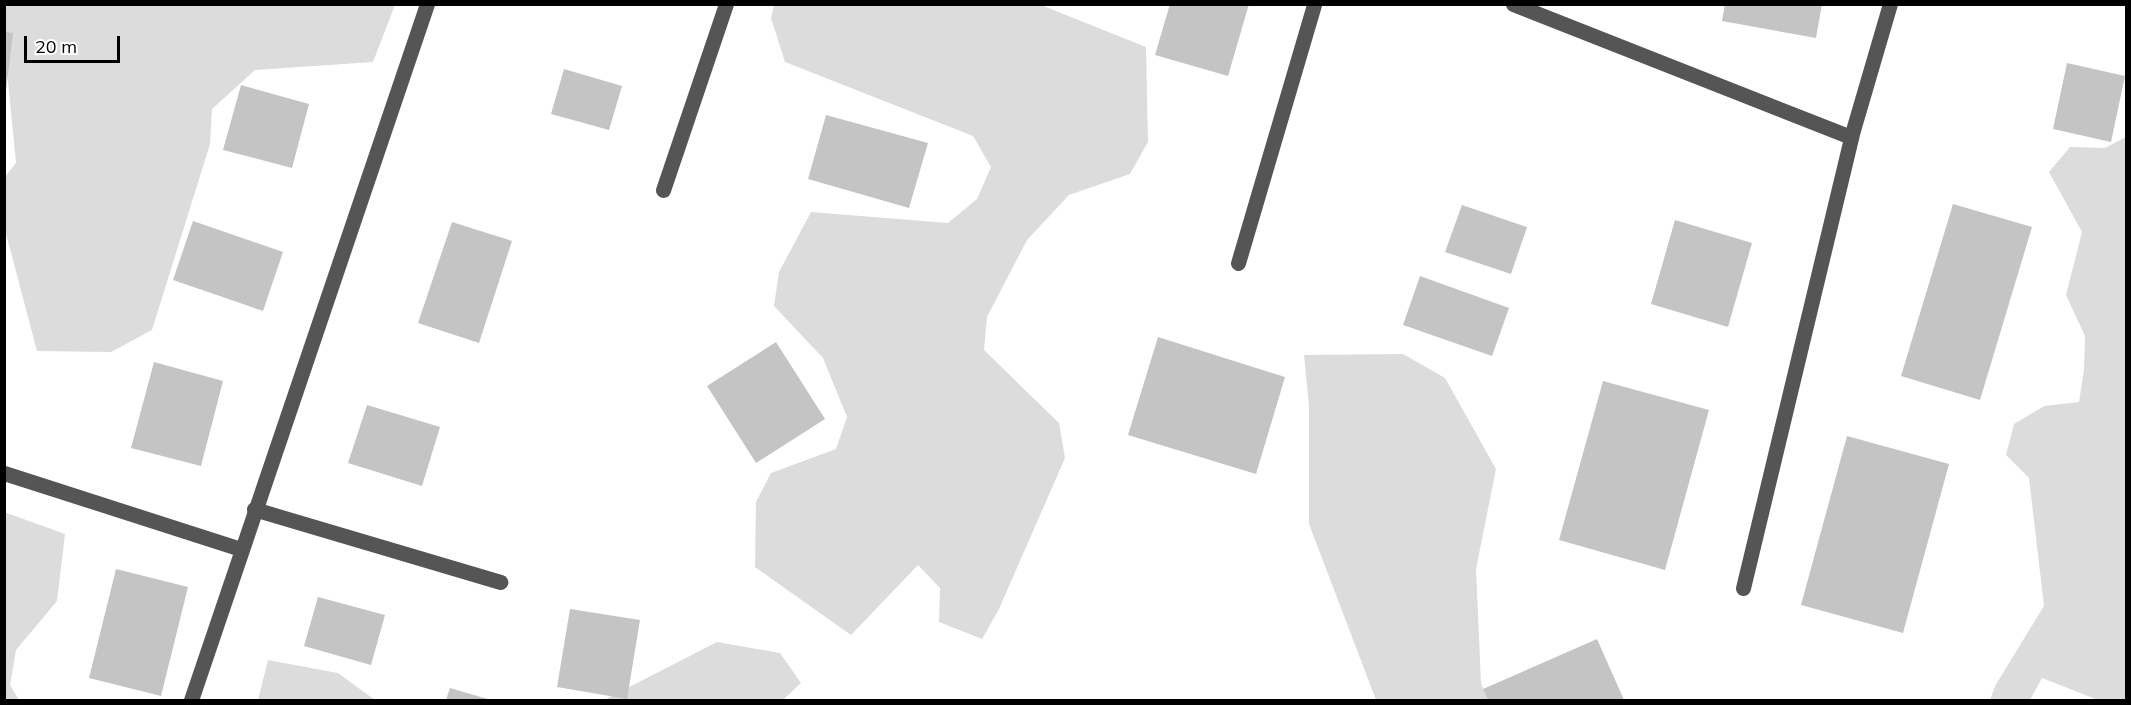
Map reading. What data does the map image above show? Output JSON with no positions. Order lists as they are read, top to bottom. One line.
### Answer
{"scale_bar":"20 m"}
